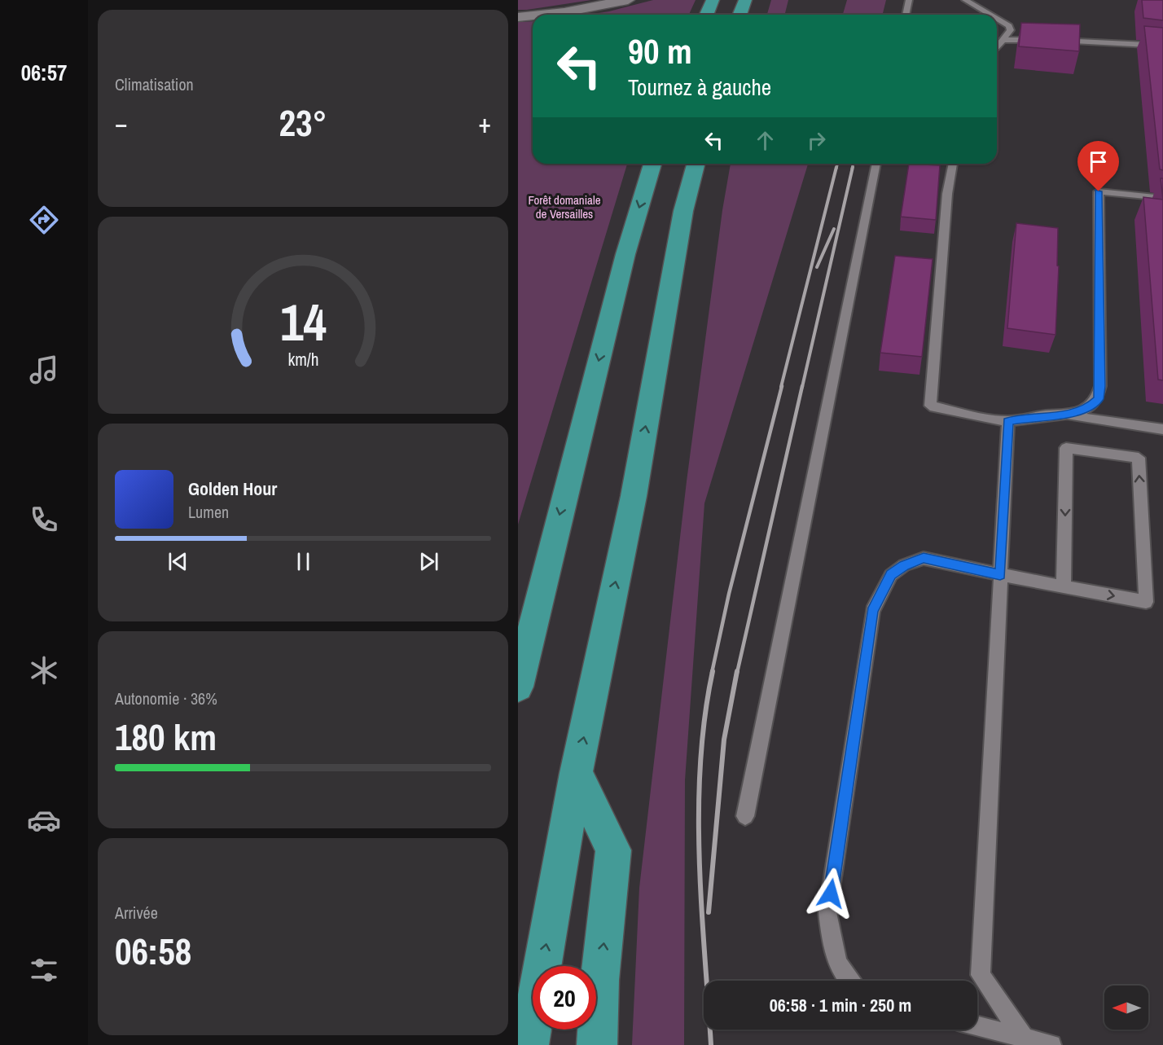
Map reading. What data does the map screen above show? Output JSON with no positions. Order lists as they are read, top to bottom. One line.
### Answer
{"parks":["Forêt domaniale de Versailles"],"north":"left","page":{"tabs":"06:57","tile":["Climatisation",["Autonomie · 36%","180 km"],["Arrivée","06:58"]],"turn":["90 m","Tournez à gauche"],"heat":["−","23°","+"],"song":["Golden Hour","Lumen"],"limit":"20","trip":"06:58 · 1 min · 250 m","gauge":["14","km/h"]}}
